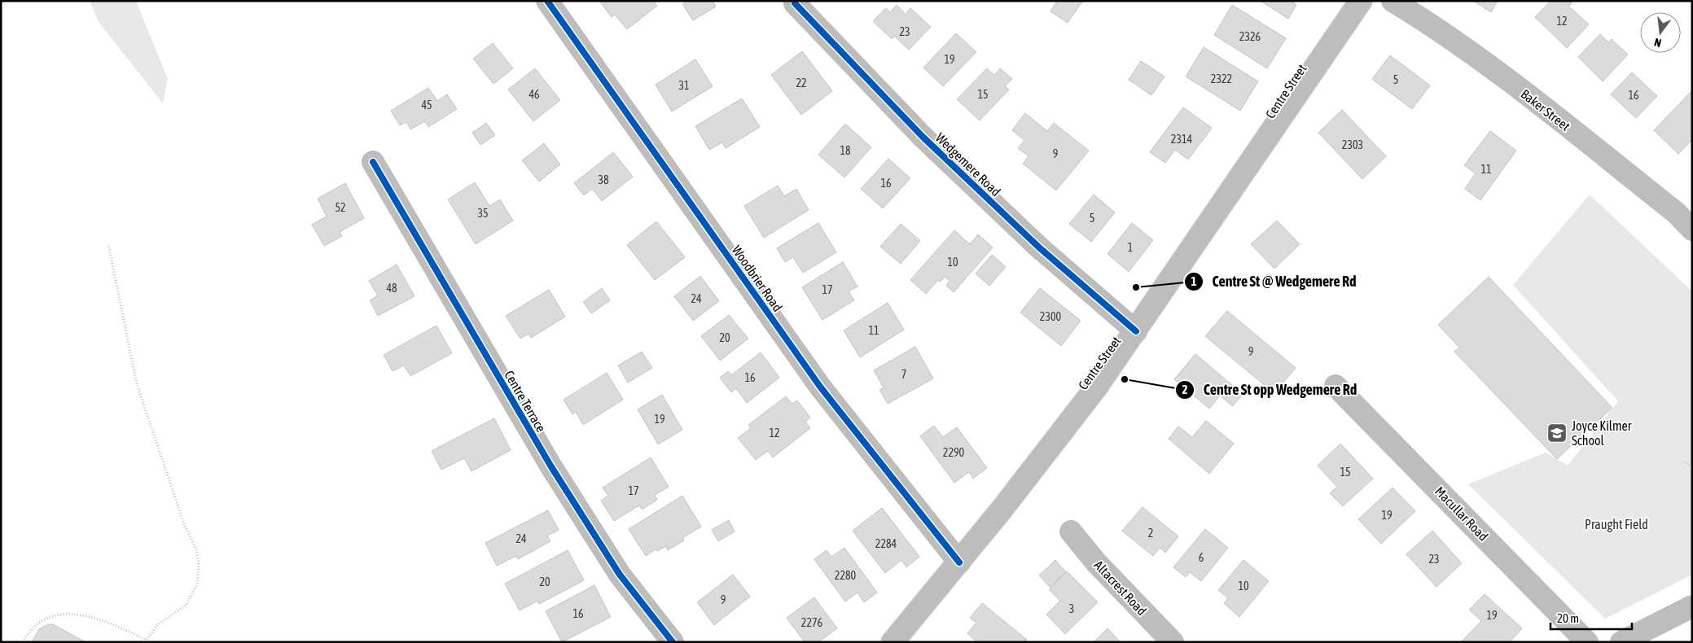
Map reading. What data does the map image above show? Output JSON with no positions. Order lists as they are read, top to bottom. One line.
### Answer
{"streets":{"street":["Centre Street","Baker Street","Wedgemere Road","Woodbrier Road","Centre Terrace","Macullar Road","Altacrest Road"]},"crossings":[["Centre Street","Wedgemere Road"],["Centre Street","Woodbrier Road"]],"parks":["Praught Field"],"places":{"other":["Centre St @ Wedgemere Rd","Centre St opp Wedgemere Rd"],"school or university":["Joyce Kilmer School"]},"house_numbers":["12","23","2326","19","2322","5","22","31","46","15","16","45","2314","2303","18","9","11","38","16","52","35","5","1","10","48","17","24","2300","11","20","9","7","16","19","12","2290","15","17","19","2","24","2284","6","23","2280","20","10","9","3","16","19","2276"],"scale_bar":"20 m","north":"bottom"}
